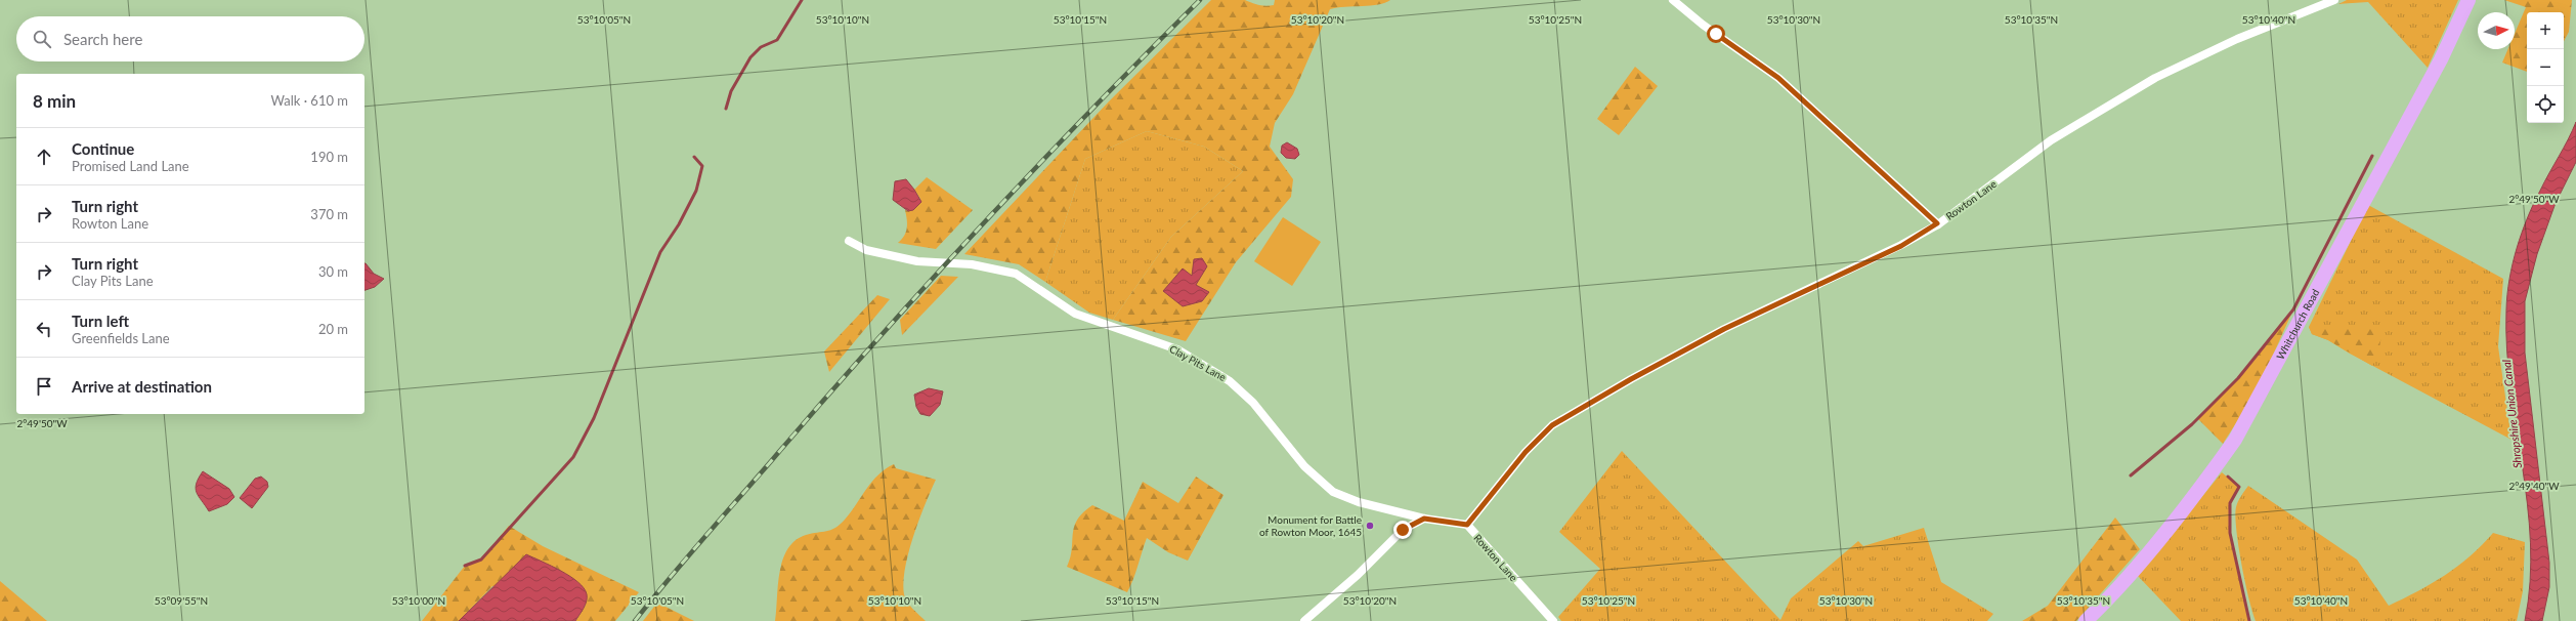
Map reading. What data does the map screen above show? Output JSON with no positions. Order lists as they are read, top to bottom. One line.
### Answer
{"streets":{"highway":["Whitchurch Road"],"street":["Rowton Lane","Clay Pits Lane"]},"crossings":[["Rowton Lane","Clay Pits Lane"]],"water":["Shropshire Union Canal"],"places":["Monument for Battle of Rowton Moor, 1645"],"north":"right","page":{"map_buttons":["+","−"],"search":"Search here","heading":["8 min","Walk · 610 m"],"list":[["Continue","Promised Land Lane","190 m"],["Turn right","Rowton Lane","370 m"],["Turn right","Clay Pits Lane","30 m"],["Turn left","Greenfields Lane","20 m"],"Arrive at destination"]},"coordinates":["53°10'05\"N","53°10'10\"N","53°10'15\"N","53°10'20\"N","53°10'25\"N","53°10'30\"N","53°10'35\"N","53°10'40\"N","2°49'50\"W","2°49'40\"W","53°09'55\"N","53°10'00\"N"]}
